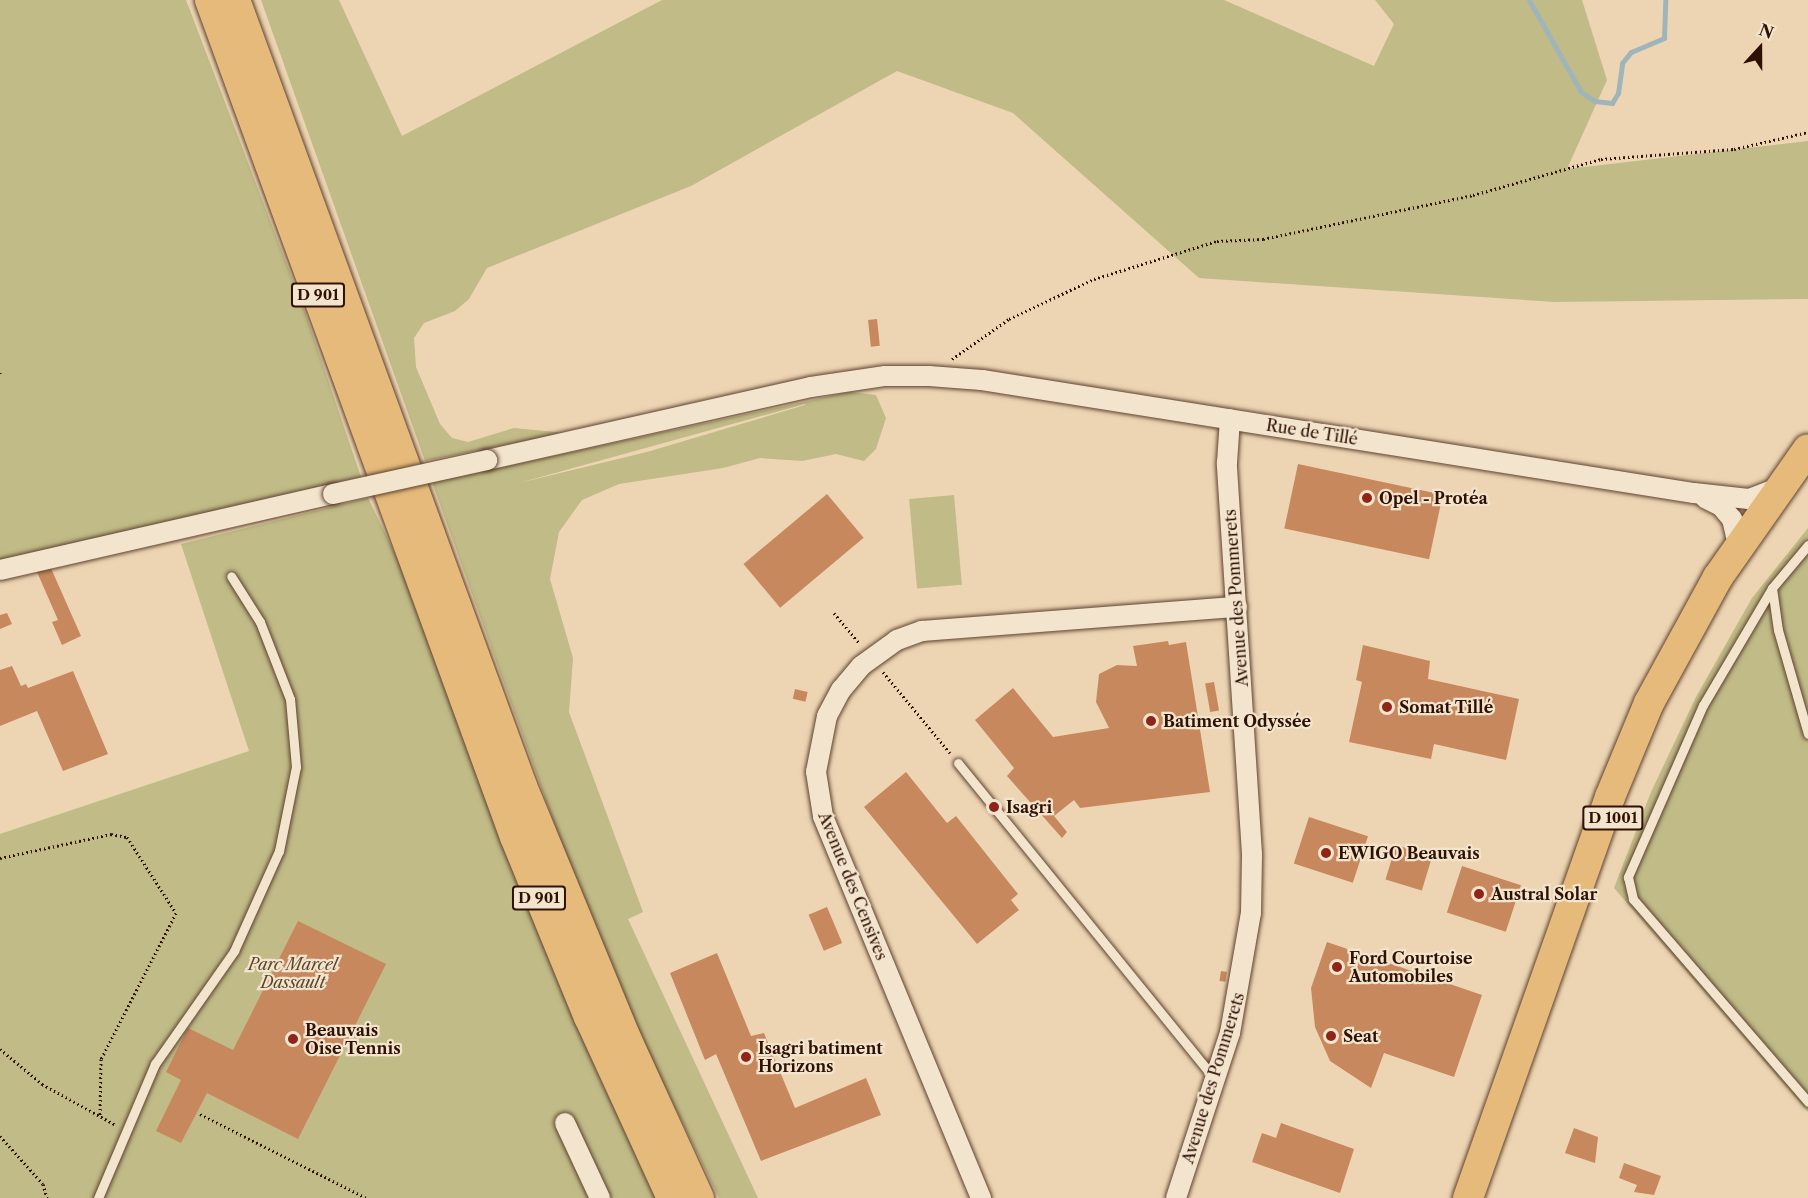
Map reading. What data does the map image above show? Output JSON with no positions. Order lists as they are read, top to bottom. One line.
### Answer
{"streets":{"main road":["D 901","D 1001"],"street":["Rue de Tillé","Avenue des Pommerets","Avenue des Censives"]},"crossings":[["Rue de Tillé","Avenue des Pommerets"],["Rue de Tillé","D 1001"],["Avenue des Pommerets","Avenue des Censives"]],"parks":["Parc Marcel Dassault"],"places":["Opel - Protéa","Somat Tillé","Batiment Odyssée","Isagri","EWIGO Beauvais","Austral Solar","Ford Courtoise Automobiles","Seat","Beauvais Oise Tennis","Isagri batiment Horizons"],"north":"top"}
